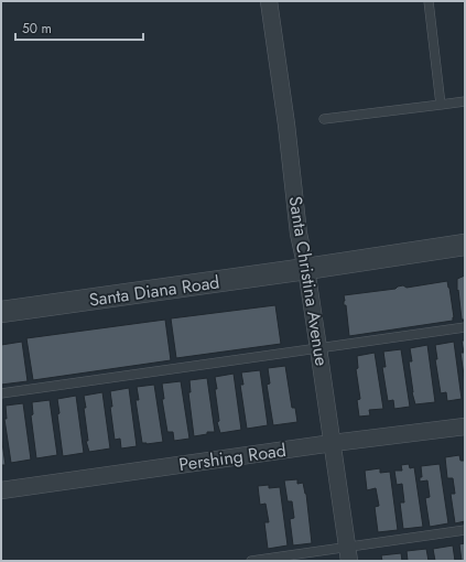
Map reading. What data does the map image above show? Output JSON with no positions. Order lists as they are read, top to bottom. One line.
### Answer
{"streets":{"street":["Santa Christina Avenue","Santa Diana Road","Pershing Road"]},"crossings":[["Santa Christina Avenue","Santa Diana Road"],["Santa Christina Avenue","Pershing Road"]],"scale_bar":"50 m"}
